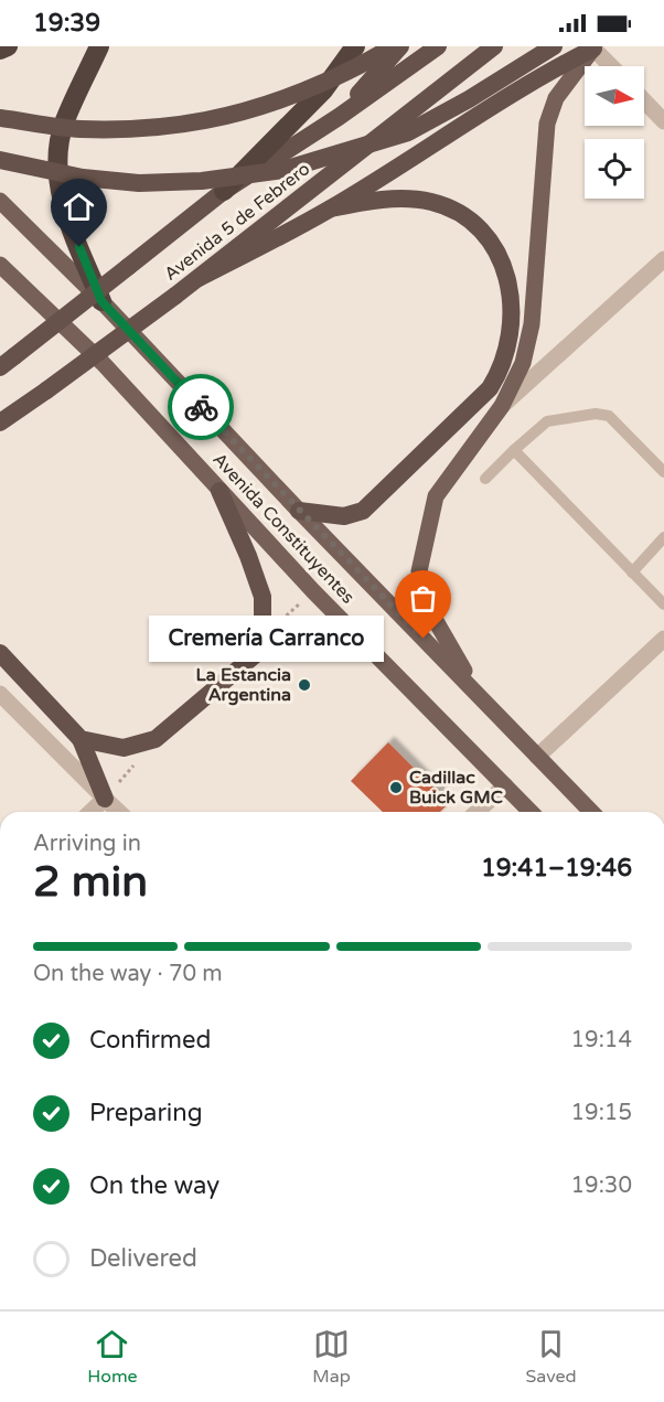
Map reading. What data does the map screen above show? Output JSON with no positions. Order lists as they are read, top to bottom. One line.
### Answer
{"streets":{"highway":["Avenida 5 de Febrero"],"main road":["Avenida Constituyentes"]},"places":["Cremería Carranco","La Estancia Argentina","Cadillac Buick GMC"],"north":"right","page":{"status":"19:39","bubble":"Cremería Carranco","heading":["2 min","Arriving in","19:41–19:46"],"bar":"On the way · 70 m","list":[["Confirmed","19:14"],["Preparing","19:15"],["On the way","19:30"],"Delivered"],"tabs":["Home","Map","Saved"]}}
